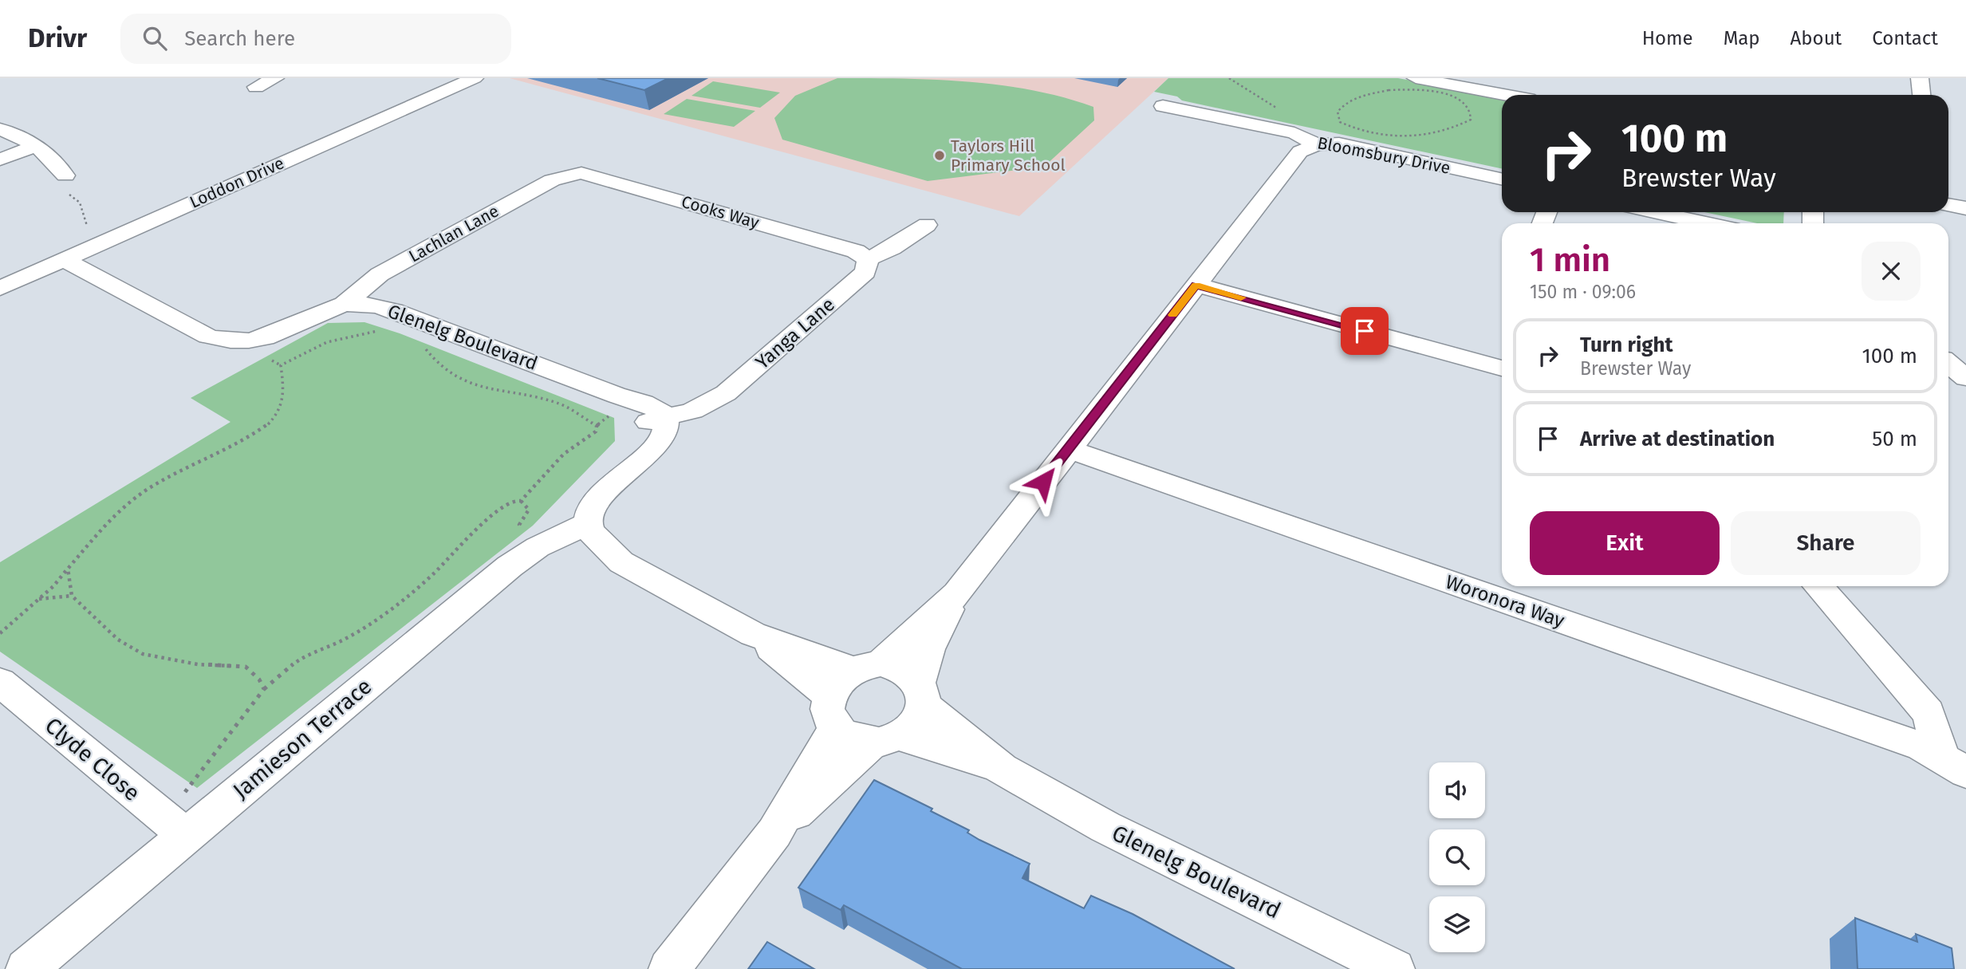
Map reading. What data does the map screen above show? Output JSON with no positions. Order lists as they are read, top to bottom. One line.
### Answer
{"streets":{"street":["Bloomsbury Drive","Loddon Drive","Cooks Way","Lachlan Lane","Yanga Lane","Glenelg Boulevard","Woronora Way","Jamieson Terrace","Clyde Close"]},"crossings":[["Loddon Drive","Glenelg Boulevard"],["Cooks Way","Lachlan Lane"],["Cooks Way","Yanga Lane"],["Lachlan Lane","Glenelg Boulevard"],["Yanga Lane","Glenelg Boulevard"],["Jamieson Terrace","Clyde Close"]],"places":["Taylors Hill Primary School"],"page":{"header":"Drivr","search":"Search here","nav":["Home","Map","About","Contact"],"turn":["100 m","Brewster Way"],"heading":["1 min","150 m · 09:06"],"list":[{"name":"Turn right","note":"Brewster Way","value":"100 m"},{"name":"Arrive at destination","value":"50 m"}],"buttons":["Exit","Share"]}}
